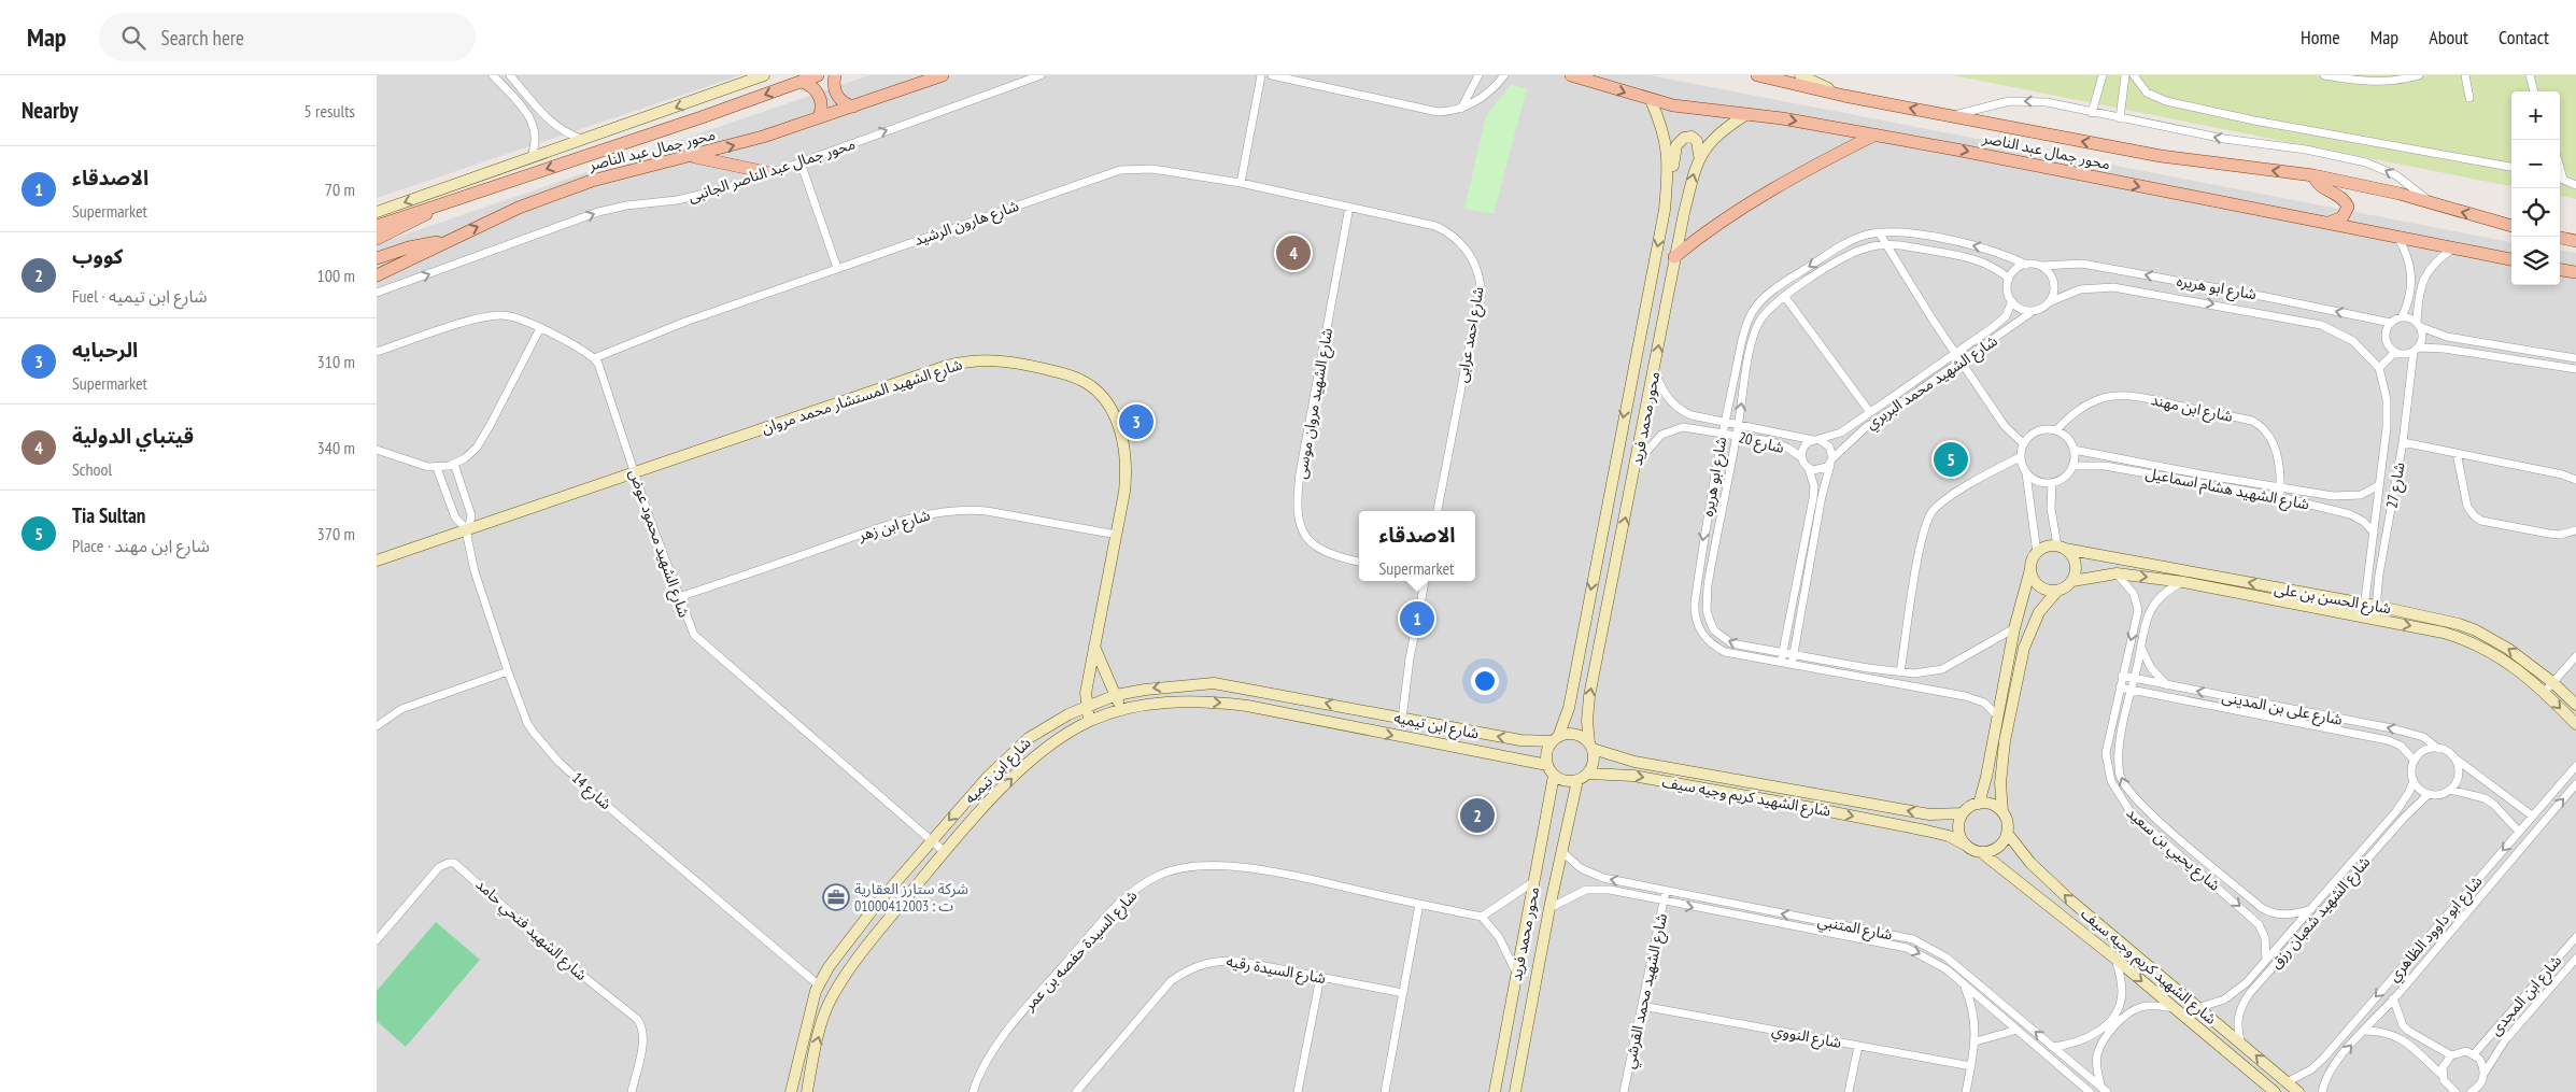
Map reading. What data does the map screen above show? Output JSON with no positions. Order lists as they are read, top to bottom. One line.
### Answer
{"streets":{"main road":["محور جمال عبد الناصر"],"street":["محور جمال عبد الناصر الجانبى","شارع هارون الرشيد","شارع ابو هريره","شارع احمد عرابى","شارع الشهيد محمد البربري","شارع الشهيد المستشار محمد مروان","شارع الشهيد مروان موسى","شارع ابن مهند","محور محمد فريد","شارع 20","شارع 27","شارع الشهيد هشام اسماعيل","شارع ابن زهر","شارع الشهيد محمود عوض","شارع الحسن بن على","شارع على بن المدينى","شارع ابن تيميه","شارع 14","شارع الشهيد كريم وجيه سيف","شارع يحيي بن سعيد","شارع الشهيد شعبان رزق","شارع المتنبي","شارع ابو داوود الظاهري","شارع الشهيد فتحي حامد","شارع السيدة حفصه بن عمر","شارع السيدة رقيه","شارع الشهيد محمد القرشي","شارع ابن المجدى","شارع النووي"]},"crossings":[["محور جمال عبد الناصر","محور محمد فريد"],["شارع هارون الرشيد","شارع احمد عرابى"],["شارع هارون الرشيد","شارع الشهيد مروان موسى"],["شارع هارون الرشيد","شارع الشهيد محمود عوض"],["شارع ابو هريره","شارع الشهيد محمد البربري"],["شارع ابو هريره","شارع 20"],["شارع ابو هريره","شارع 27"],["شارع احمد عرابى","شارع الشهيد مروان موسى"],["شارع الشهيد محمد البربري","شارع 20"],["شارع الشهيد المستشار محمد مروان","شارع ابن زهر"],["شارع الشهيد المستشار محمد مروان","شارع الشهيد محمود عوض"],["شارع الشهيد المستشار محمد مروان","شارع ابن تيميه"],["شارع الشهيد المستشار محمد مروان","شارع 14"],["شارع ابن مهند","شارع الشهيد هشام اسماعيل"],["محور محمد فريد","شارع 20"],["محور محمد فريد","شارع ابن تيميه"],["محور محمد فريد","شارع الشهيد كريم وجيه سيف"],["محور محمد فريد","شارع المتنبي"],["شارع 27","شارع الشهيد هشام اسماعيل"],["شارع 27","شارع الحسن بن على"],["شارع ابن زهر","شارع الشهيد محمود عوض"],["شارع الشهيد محمود عوض","شارع ابن تيميه"],["شارع الحسن بن على","شارع يحيي بن سعيد"],["شارع على بن المدينى","شارع يحيي بن سعيد"],["شارع على بن المدينى","شارع الشهيد شعبان رزق"],["شارع ابن تيميه","شارع 14"],["شارع ابن تيميه","شارع الشهيد كريم وجيه سيف"],["شارع الشهيد كريم وجيه سيف","شارع الشهيد شعبان رزق"],["شارع الشهيد كريم وجيه سيف","شارع ابو داوود الظاهري"],["شارع يحيي بن سعيد","شارع الشهيد شعبان رزق"],["شارع المتنبي","شارع الشهيد محمد القرشي"],["شارع الشهيد محمد القرشي","شارع النووي"]],"one_way":["محور جمال عبد الناصر الجانبى"],"places":{"office":["شركة ستارز العقارية ت : 01000412003"]},"page":{"header":"Map","search":"Search here","nav":["Home","Map","About","Contact"],"heading":["Nearby","5 results"],"map_buttons":["+","−"],"list":[{"mark":"1","name":"الاصدقاء","note":"Supermarket","value":"70 m"},{"mark":"2","name":"كووب","note":"Fuel · شارع ابن تيميه","value":"100 m"},{"mark":"3","name":"الرحبايه","note":"Supermarket","value":"310 m"},{"mark":"4","name":"قيتباي الدولية","note":"School","value":"340 m"},{"mark":"5","name":"Tia Sultan","note":"Place · شارع ابن مهند","value":"370 m"}],"pins":["4","3","5","1","2"],"popup":["الاصدقاء","Supermarket"]}}
